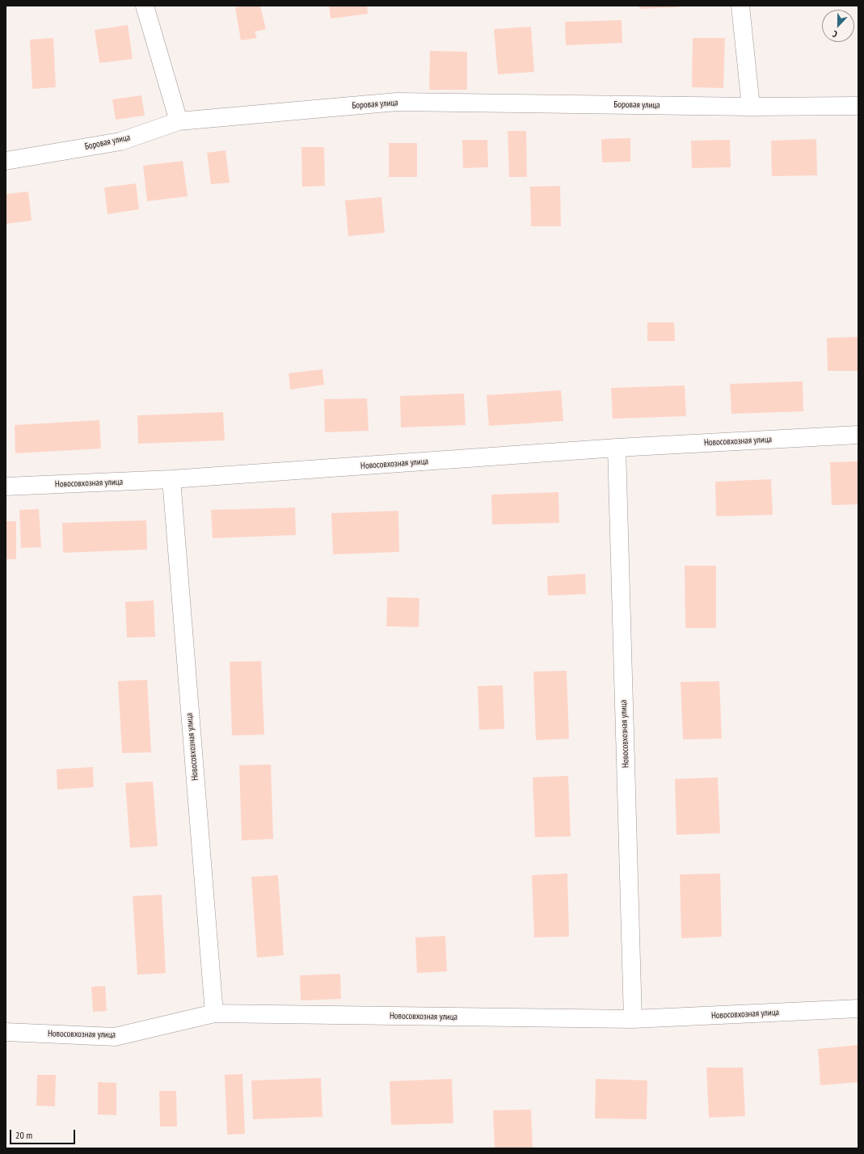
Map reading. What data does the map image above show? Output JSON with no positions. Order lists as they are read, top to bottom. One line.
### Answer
{"streets":{"street":["Боровая улица","Новосовхозная улица"]},"scale_bar":"20 m","north":"bottom"}
